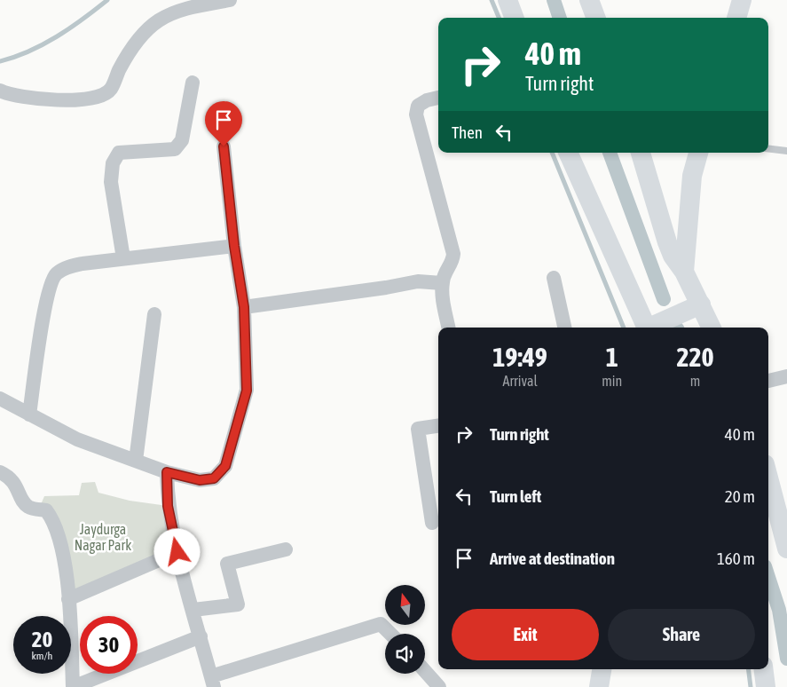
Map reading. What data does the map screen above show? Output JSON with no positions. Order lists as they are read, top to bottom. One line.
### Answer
{"parks":["Jaydurga Nagar Park"],"north":"top","page":{"turn":["40 m","Turn right"],"then":"Then","eta":["19:49","Arrival","1","min","220","m"],"list":[{"name":"Turn right","value":"40 m"},{"name":"Turn left","value":"20 m"},{"name":"Arrive at destination","value":"160 m"}],"buttons":["Exit","Share"],"speed":"20 km/h","limit":"30"}}
